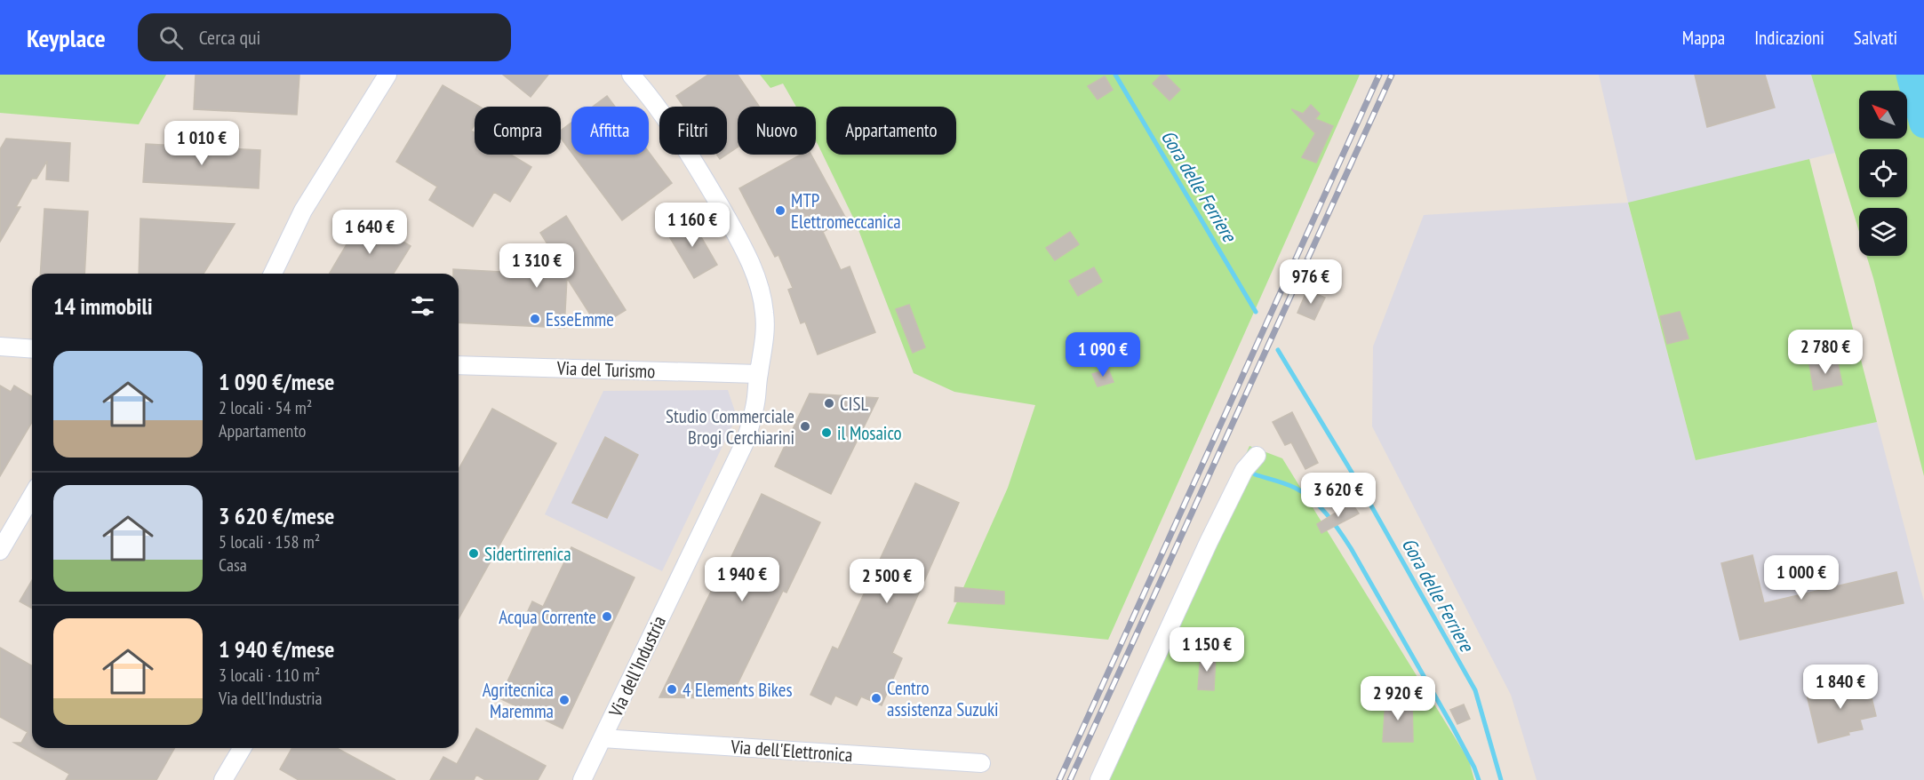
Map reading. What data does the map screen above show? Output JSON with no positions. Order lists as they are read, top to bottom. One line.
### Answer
{"streets":{"street":["Via del Turismo","Via dell'Industria","Via dell'Elettronica"]},"crossings":[["Via del Turismo","Via dell'Industria"],["Via dell'Industria","Via dell'Elettronica"]],"water":["Gora delle Ferriere"],"places":["MTP Elettromeccanica","EsseEmme","CISL","Studio Commerciale Brogi Cerchiarini","il Mosaico","Sidertirrenica","Acqua Corrente","4 Elements Bikes","Centro assistenza Suzuki","Agritecnica Maremma"],"north":"top left","page":{"header":"Keyplace","search":"Cerca qui","nav":["Mappa","Indicazioni","Salvati"],"chip":["Compra","Affitta","Filtri","Nuovo","Appartamento"],"price":["1 010 €","1 160 €","1 640 €","1 310 €","976 €","2 780 €","1 090 €","3 620 €","1 000 €","1 940 €","2 500 €","1 150 €","1 840 €","2 920 €"],"heading":"14 immobili","list":[{"name":"1 090 €/mese","note":"2 locali · 54 m² · Appartamento"},{"name":"3 620 €/mese","note":"5 locali · 158 m² · Casa"},{"name":"1 940 €/mese","note":"3 locali · 110 m² · Via dell'Industria"}]}}
